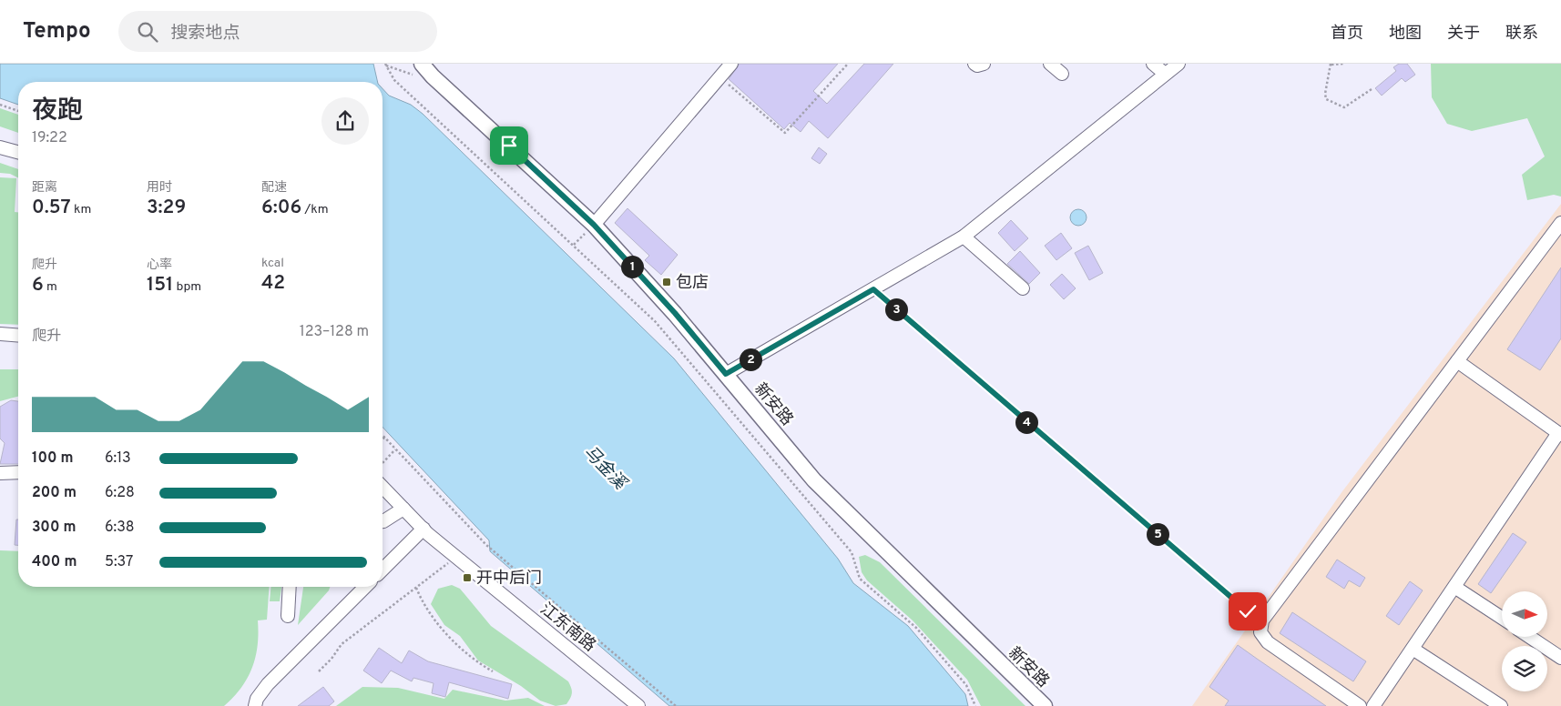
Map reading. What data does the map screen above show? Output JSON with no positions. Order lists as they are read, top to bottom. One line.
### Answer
{"streets":{"main road":["新安路"],"street":["江东南路"]},"water":["马金溪"],"places":{"transit":["包店","开中后门"]},"north":"right","page":{"header":"Tempo","search":"搜索地点","nav":["首页","地图","关于","联系"],"heading":["夜跑","19:22"],"stats":[["距离","0.57 km"],["用时","3:29"],["配速","6:06 /km"],["爬升","6 m"],["心率","151 bpm"],["kcal","42"]],"pins":["1","3","2","4","5"],"chart":["爬升","123–128 m"],"list":[{"name":"100 m","note":"6:13"},{"name":"200 m","note":"6:28"},{"name":"300 m","note":"6:38"},{"name":"400 m","note":"5:37"}]}}
